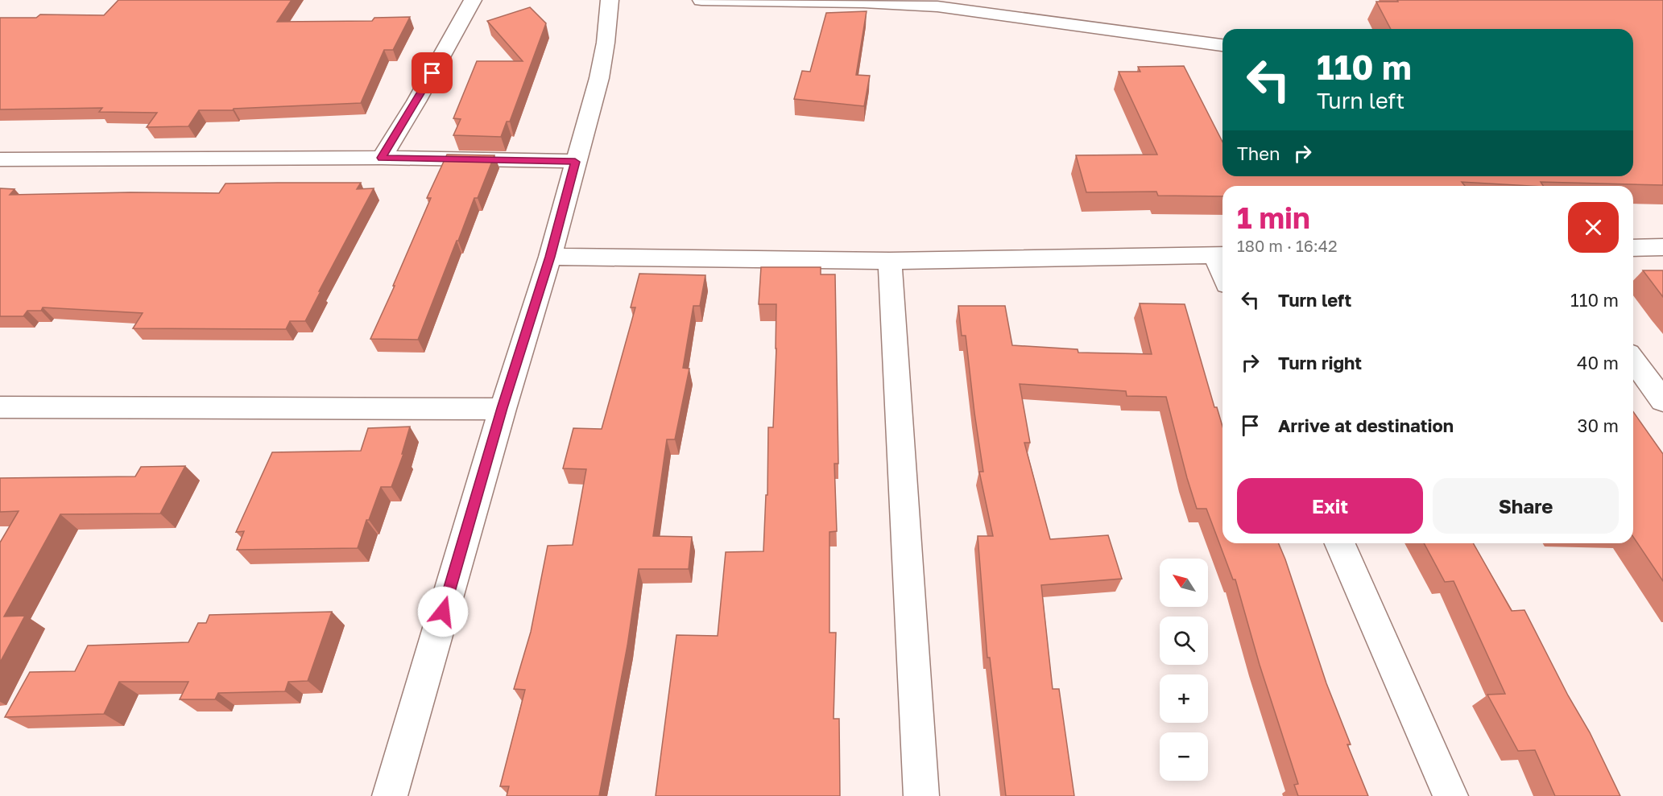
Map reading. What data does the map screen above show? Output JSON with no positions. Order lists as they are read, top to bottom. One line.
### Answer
{"north":"top left","page":{"turn":["110 m","Turn left"],"then":"Then","heading":["1 min","180 m · 16:42"],"list":[{"name":"Turn left","value":"110 m"},{"name":"Turn right","value":"40 m"},{"name":"Arrive at destination","value":"30 m"}],"buttons":["Exit","Share"],"map_buttons":["+","−"]}}
